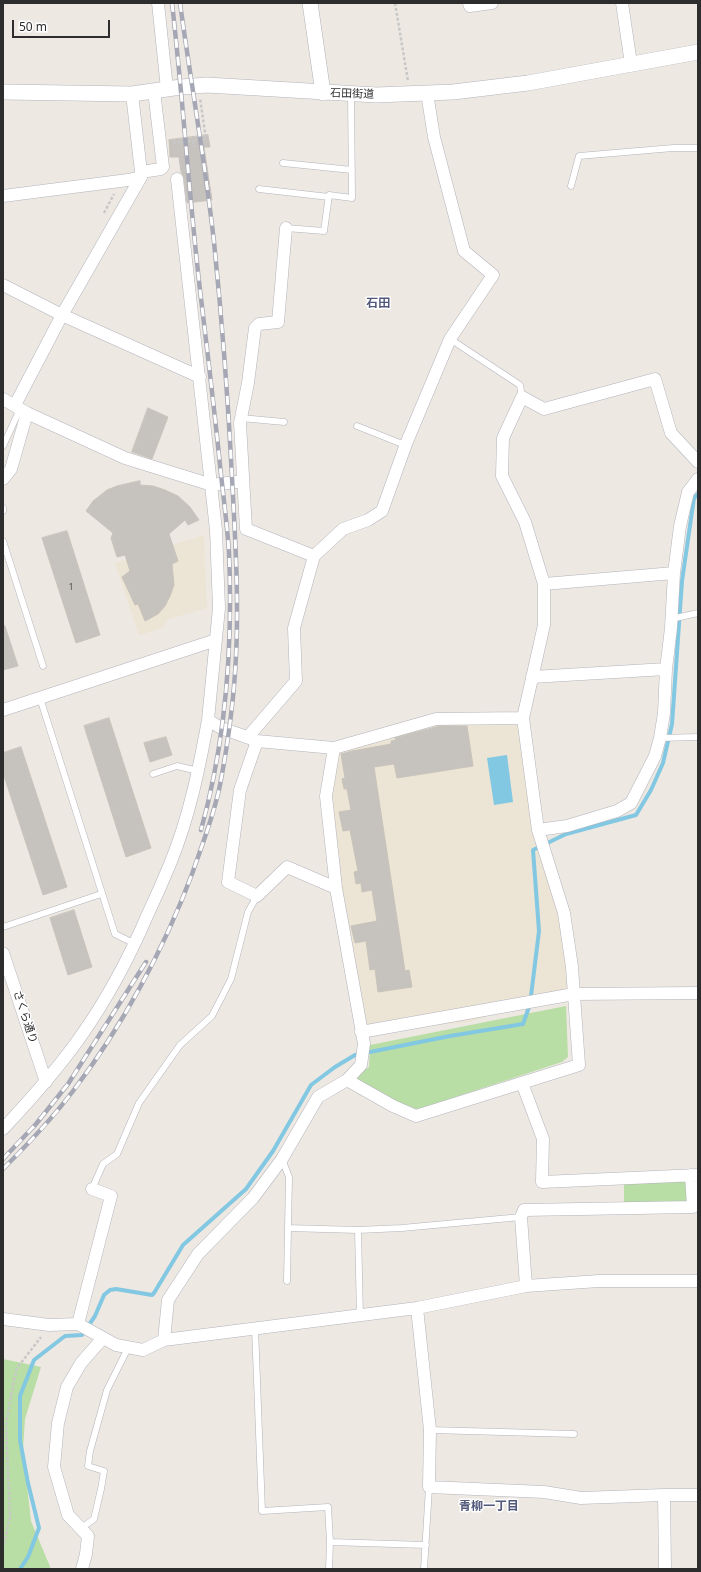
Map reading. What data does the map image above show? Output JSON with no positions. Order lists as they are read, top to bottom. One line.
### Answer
{"streets":{"street":["石田街道","さくら通り"]},"districts":["石田","青柳一丁目"],"house_numbers":["1"],"scale_bar":"50 m"}
